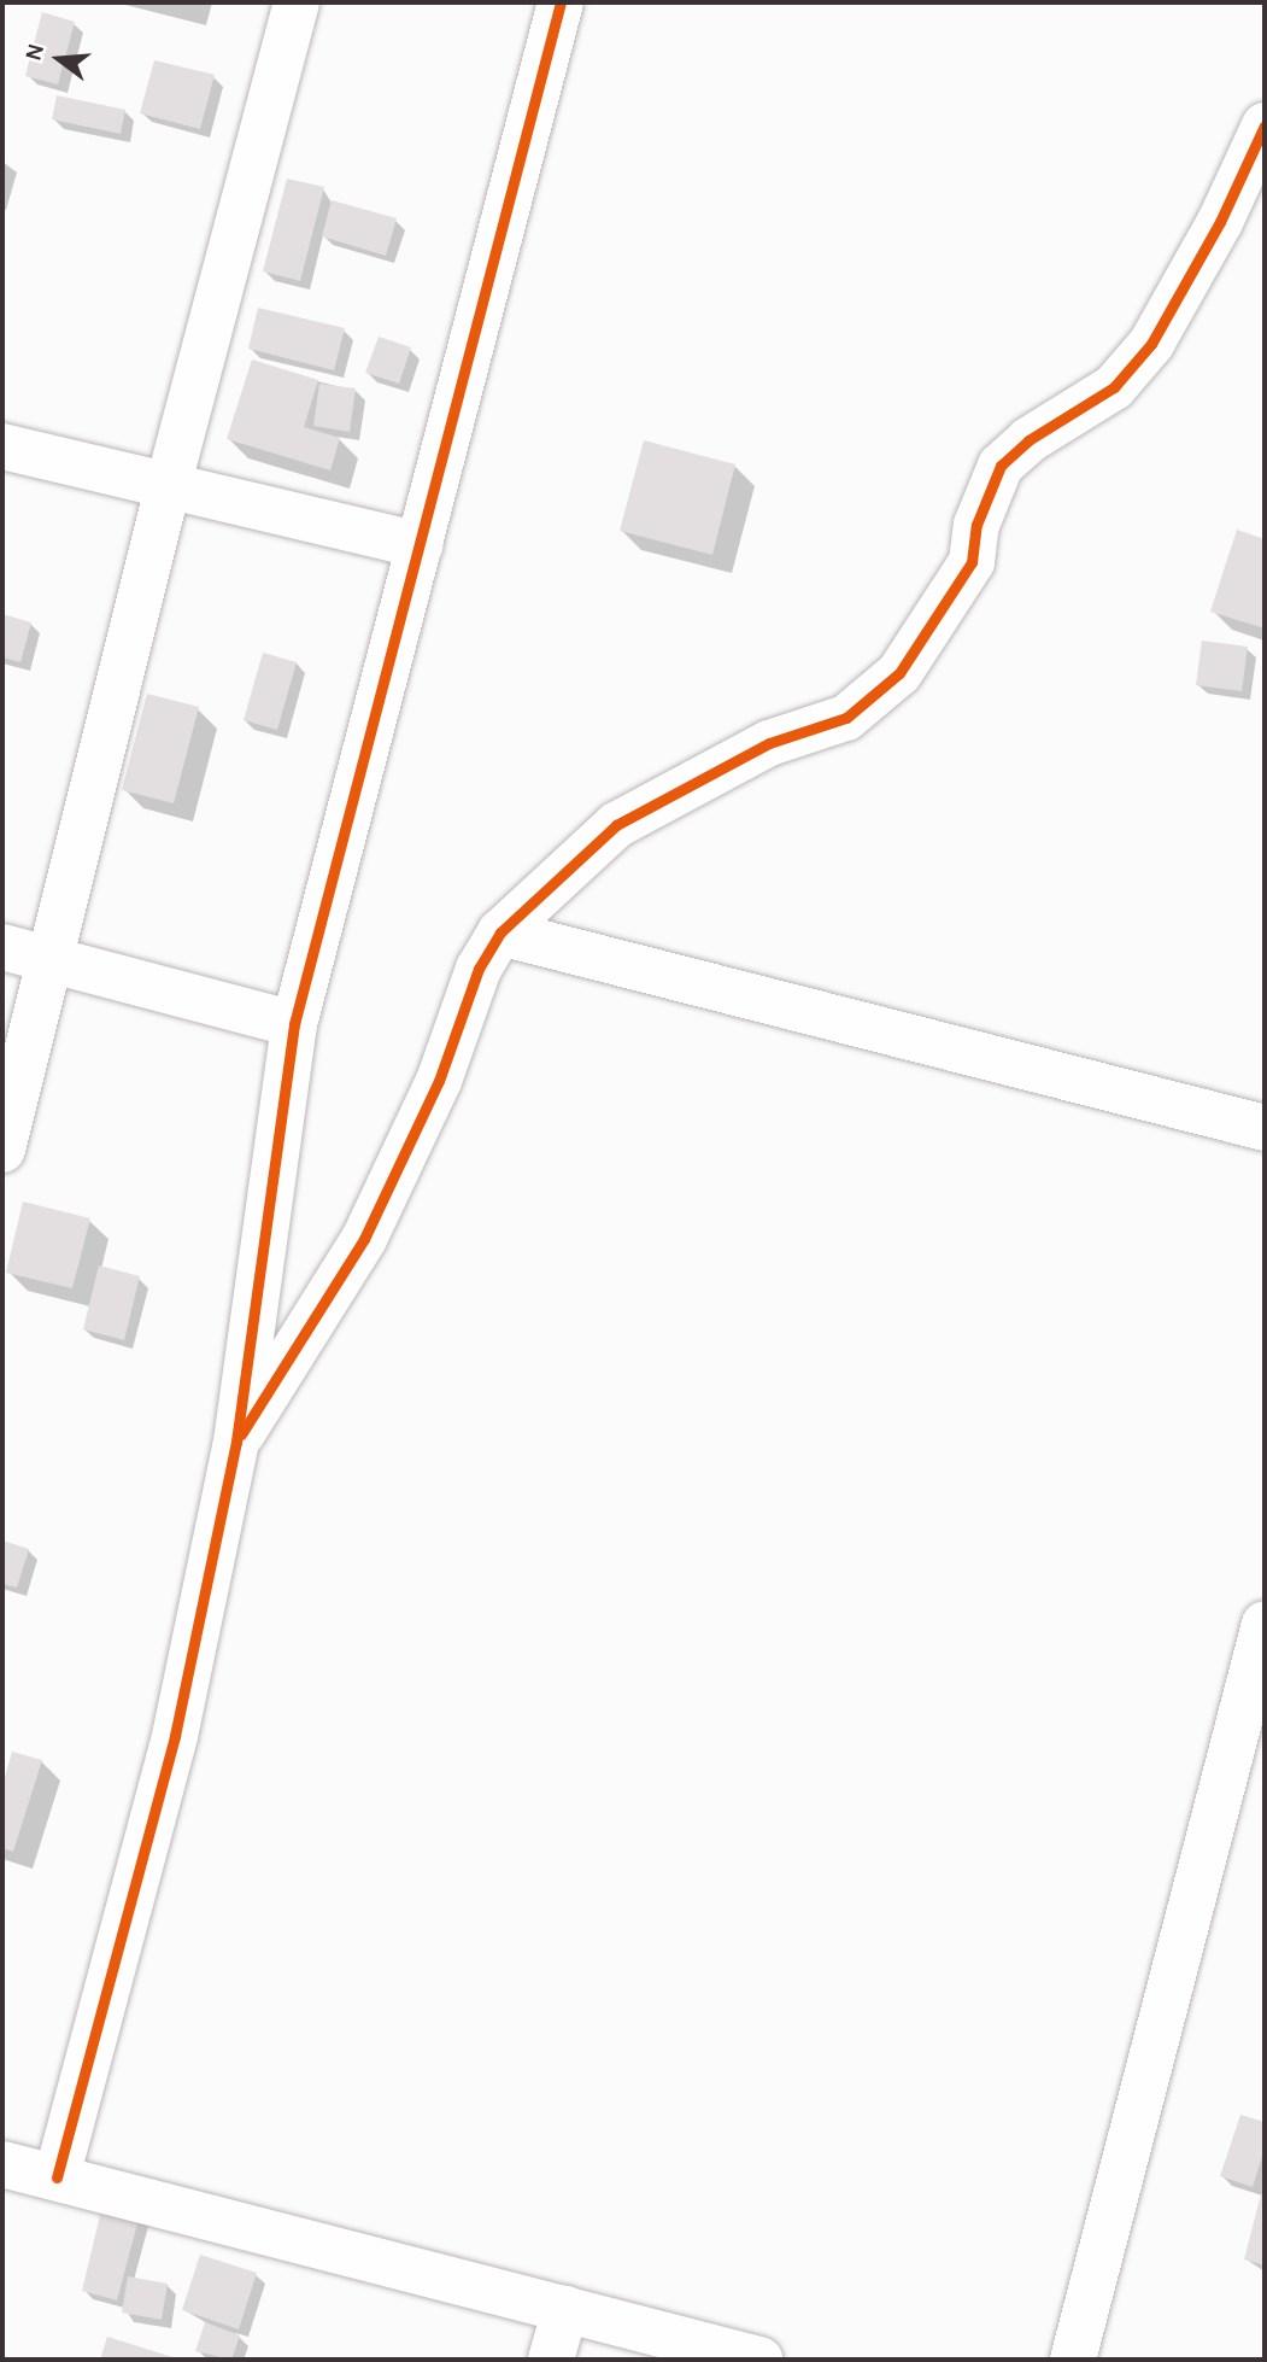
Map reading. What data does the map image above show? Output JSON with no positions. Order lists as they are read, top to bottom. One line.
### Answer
{"north":"left"}
